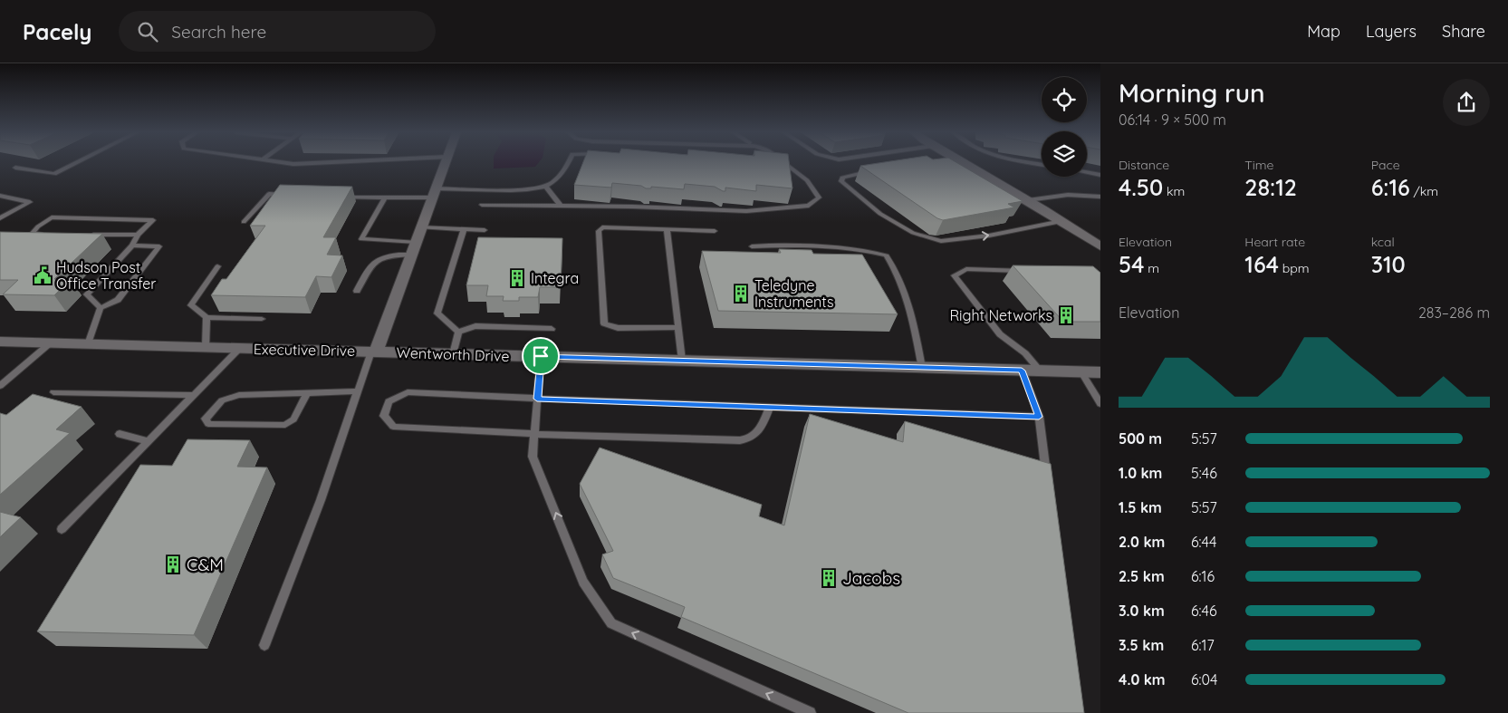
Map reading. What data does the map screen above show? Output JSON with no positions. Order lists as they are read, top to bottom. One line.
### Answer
{"streets":{"street":["Executive Drive","Wentworth Drive"]},"crossings":[["Executive Drive","Wentworth Drive"]],"places":{"public building":["Hudson Post Office Transfer"],"building":["Integra","Teledyne Instruments","Right Networks","C&M","Jacobs"]},"page":{"header":"Pacely","search":"Search here","nav":["Map","Layers","Share"],"heading":["Morning run","06:14 · 9 × 500 m"],"stats":[["Distance","4.50 km"],["Time","28:12"],["Pace","6:16 /km"],["Elevation","54 m"],["Heart rate","164 bpm"],["kcal","310"]],"chart":["Elevation","283–286 m"],"list":[{"name":"500 m","note":"5:57"},{"name":"1.0 km","note":"5:46"},{"name":"1.5 km","note":"5:57"},{"name":"2.0 km","note":"6:44"},{"name":"2.5 km","note":"6:16"},{"name":"3.0 km","note":"6:46"},{"name":"3.5 km","note":"6:17"},{"name":"4.0 km","note":"6:04"}]}}
